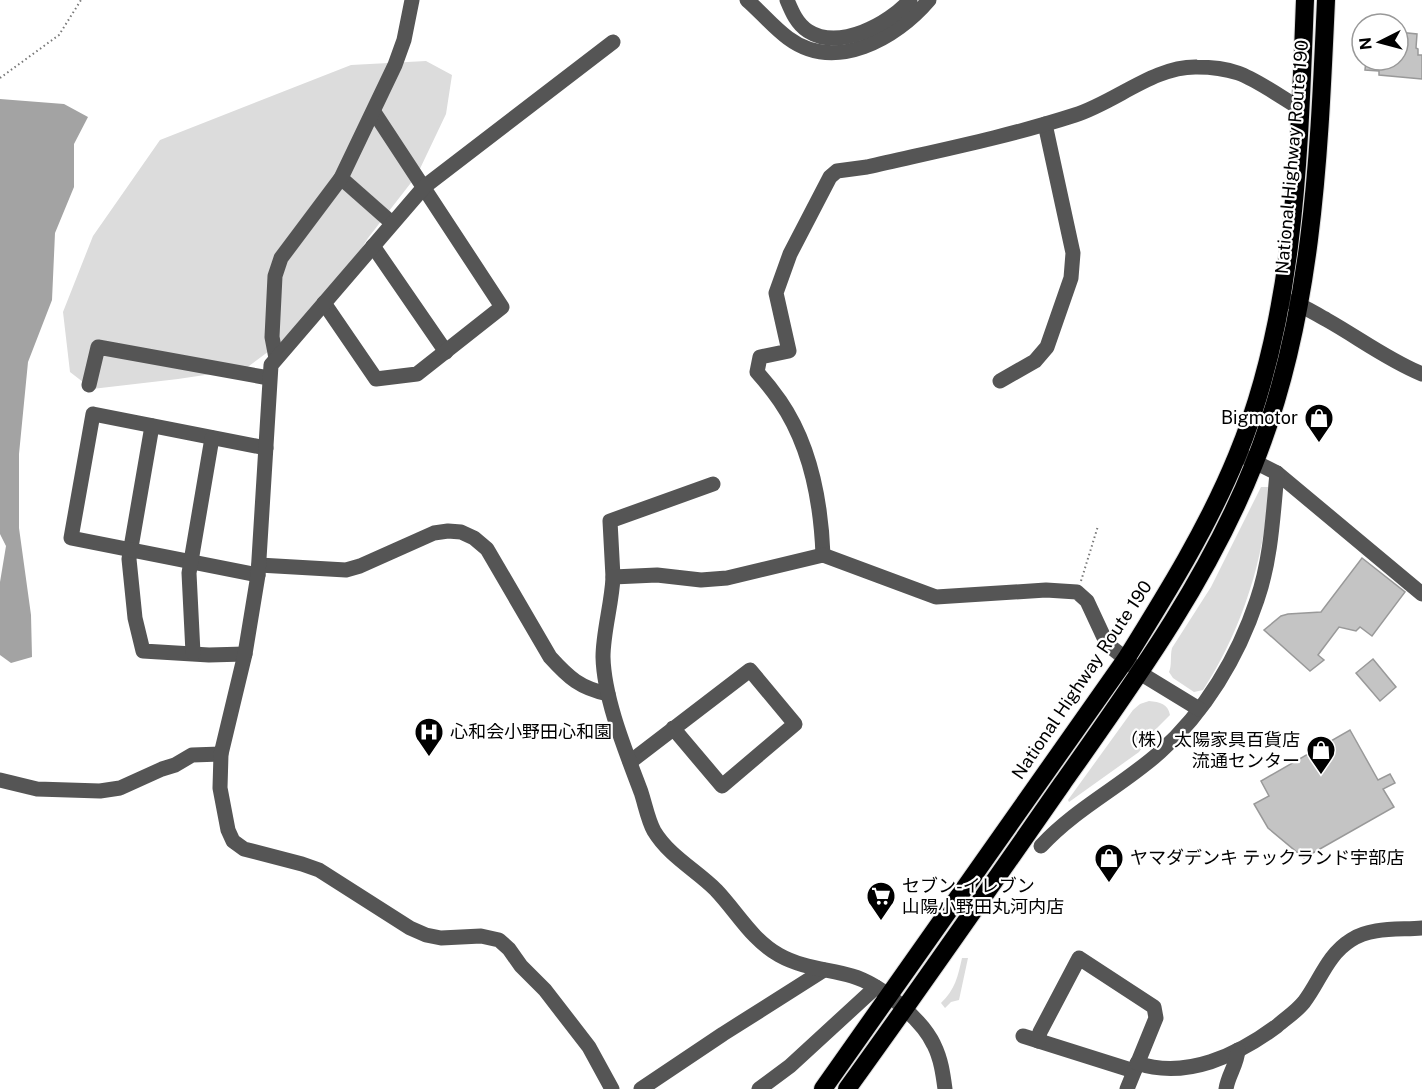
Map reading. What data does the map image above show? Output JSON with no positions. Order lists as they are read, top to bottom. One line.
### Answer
{"streets":{"highway":["National Highway Route 190"]},"places":{"shop":["Bigmotor","（株）太陽家具百貨店 流通センター","ヤマダデンキ テックランド宇部店"],"hospital":["心和会小野田心和園"],"supermarket":["セブン-イレブン 山陽小野田丸河内店"]},"north":"left"}
